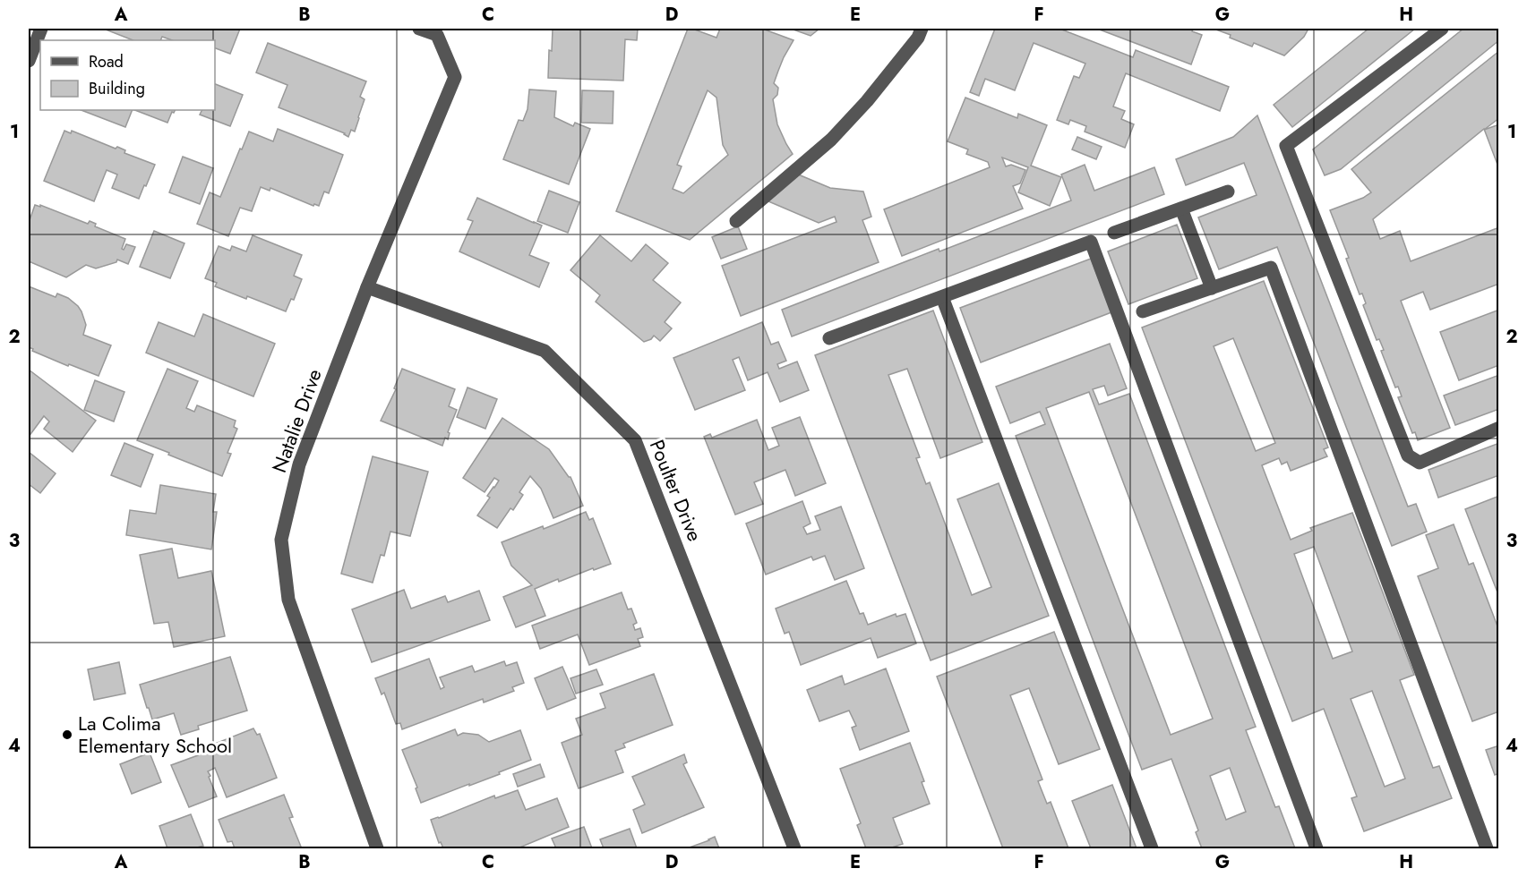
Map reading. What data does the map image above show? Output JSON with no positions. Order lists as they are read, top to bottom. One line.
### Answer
{"streets":{"street":["Natalie Drive","Poulter Drive"]},"crossings":[["Natalie Drive","Poulter Drive"]],"places":["La Colima Elementary School"],"legend":["Road","Building"],"grid":{"columns":["A","B","C","D","E","F","G","H"],"rows":["1","2","3","4"]}}
